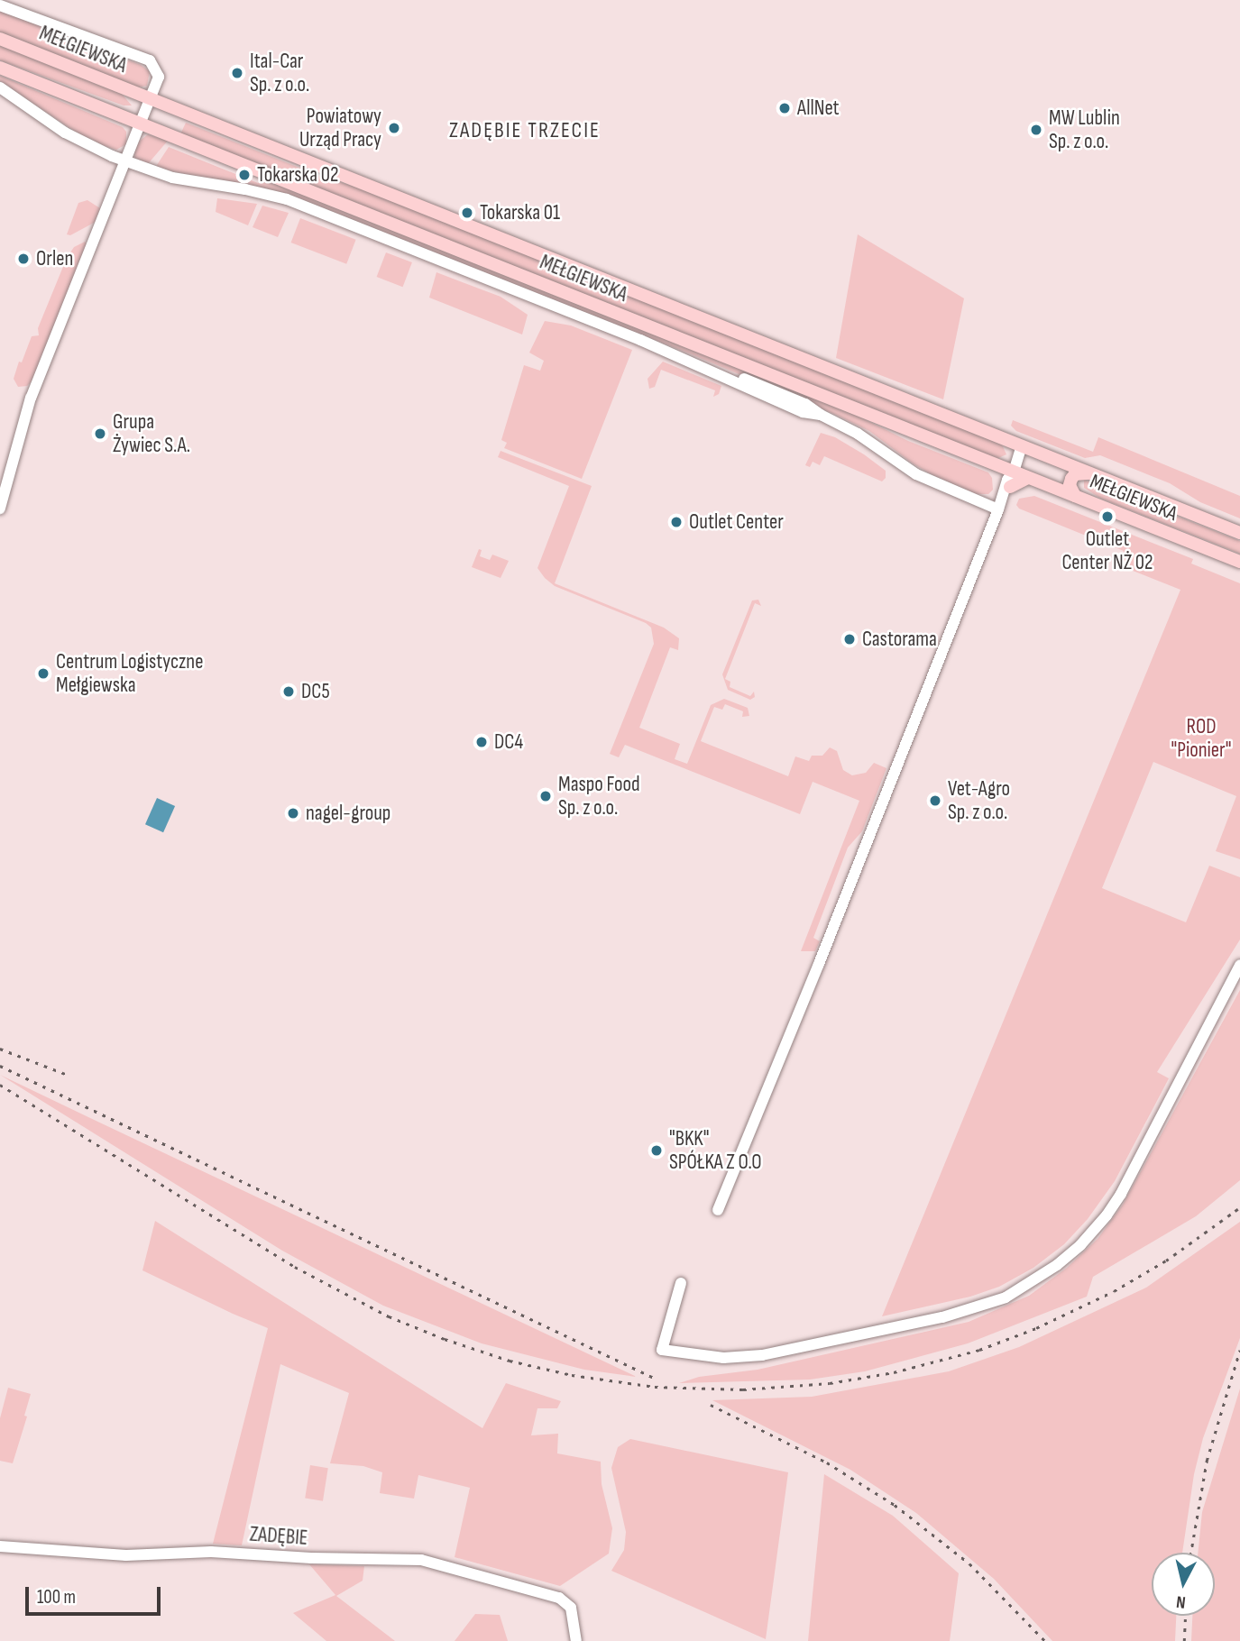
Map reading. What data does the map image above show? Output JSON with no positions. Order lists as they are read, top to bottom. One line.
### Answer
{"streets":{"main road":["MEŁGIEWSKA"],"street":["ZADĘBIE"]},"districts":["ZADĘBIE TRZECIE"],"parks":["ROD \"Pionier\""],"places":["Ital-Car Sp. z o.o.","AllNet","Powiatowy Urząd Pracy","MW Lublin Sp. z o.o.","Tokarska 02","Tokarska 01","Orlen","Grupa Żywiec S.A.","Outlet Center NŻ 02","Outlet Center","Castorama","Centrum Logistyczne Mełgiewska","DC5","DC4","Maspo Food Sp. z o.o.","Vet-Agro Sp. z o.o.","nagel-group","\"BKK\" SPÓŁKA Z O.O"],"scale_bar":"100 m","north":"bottom"}
